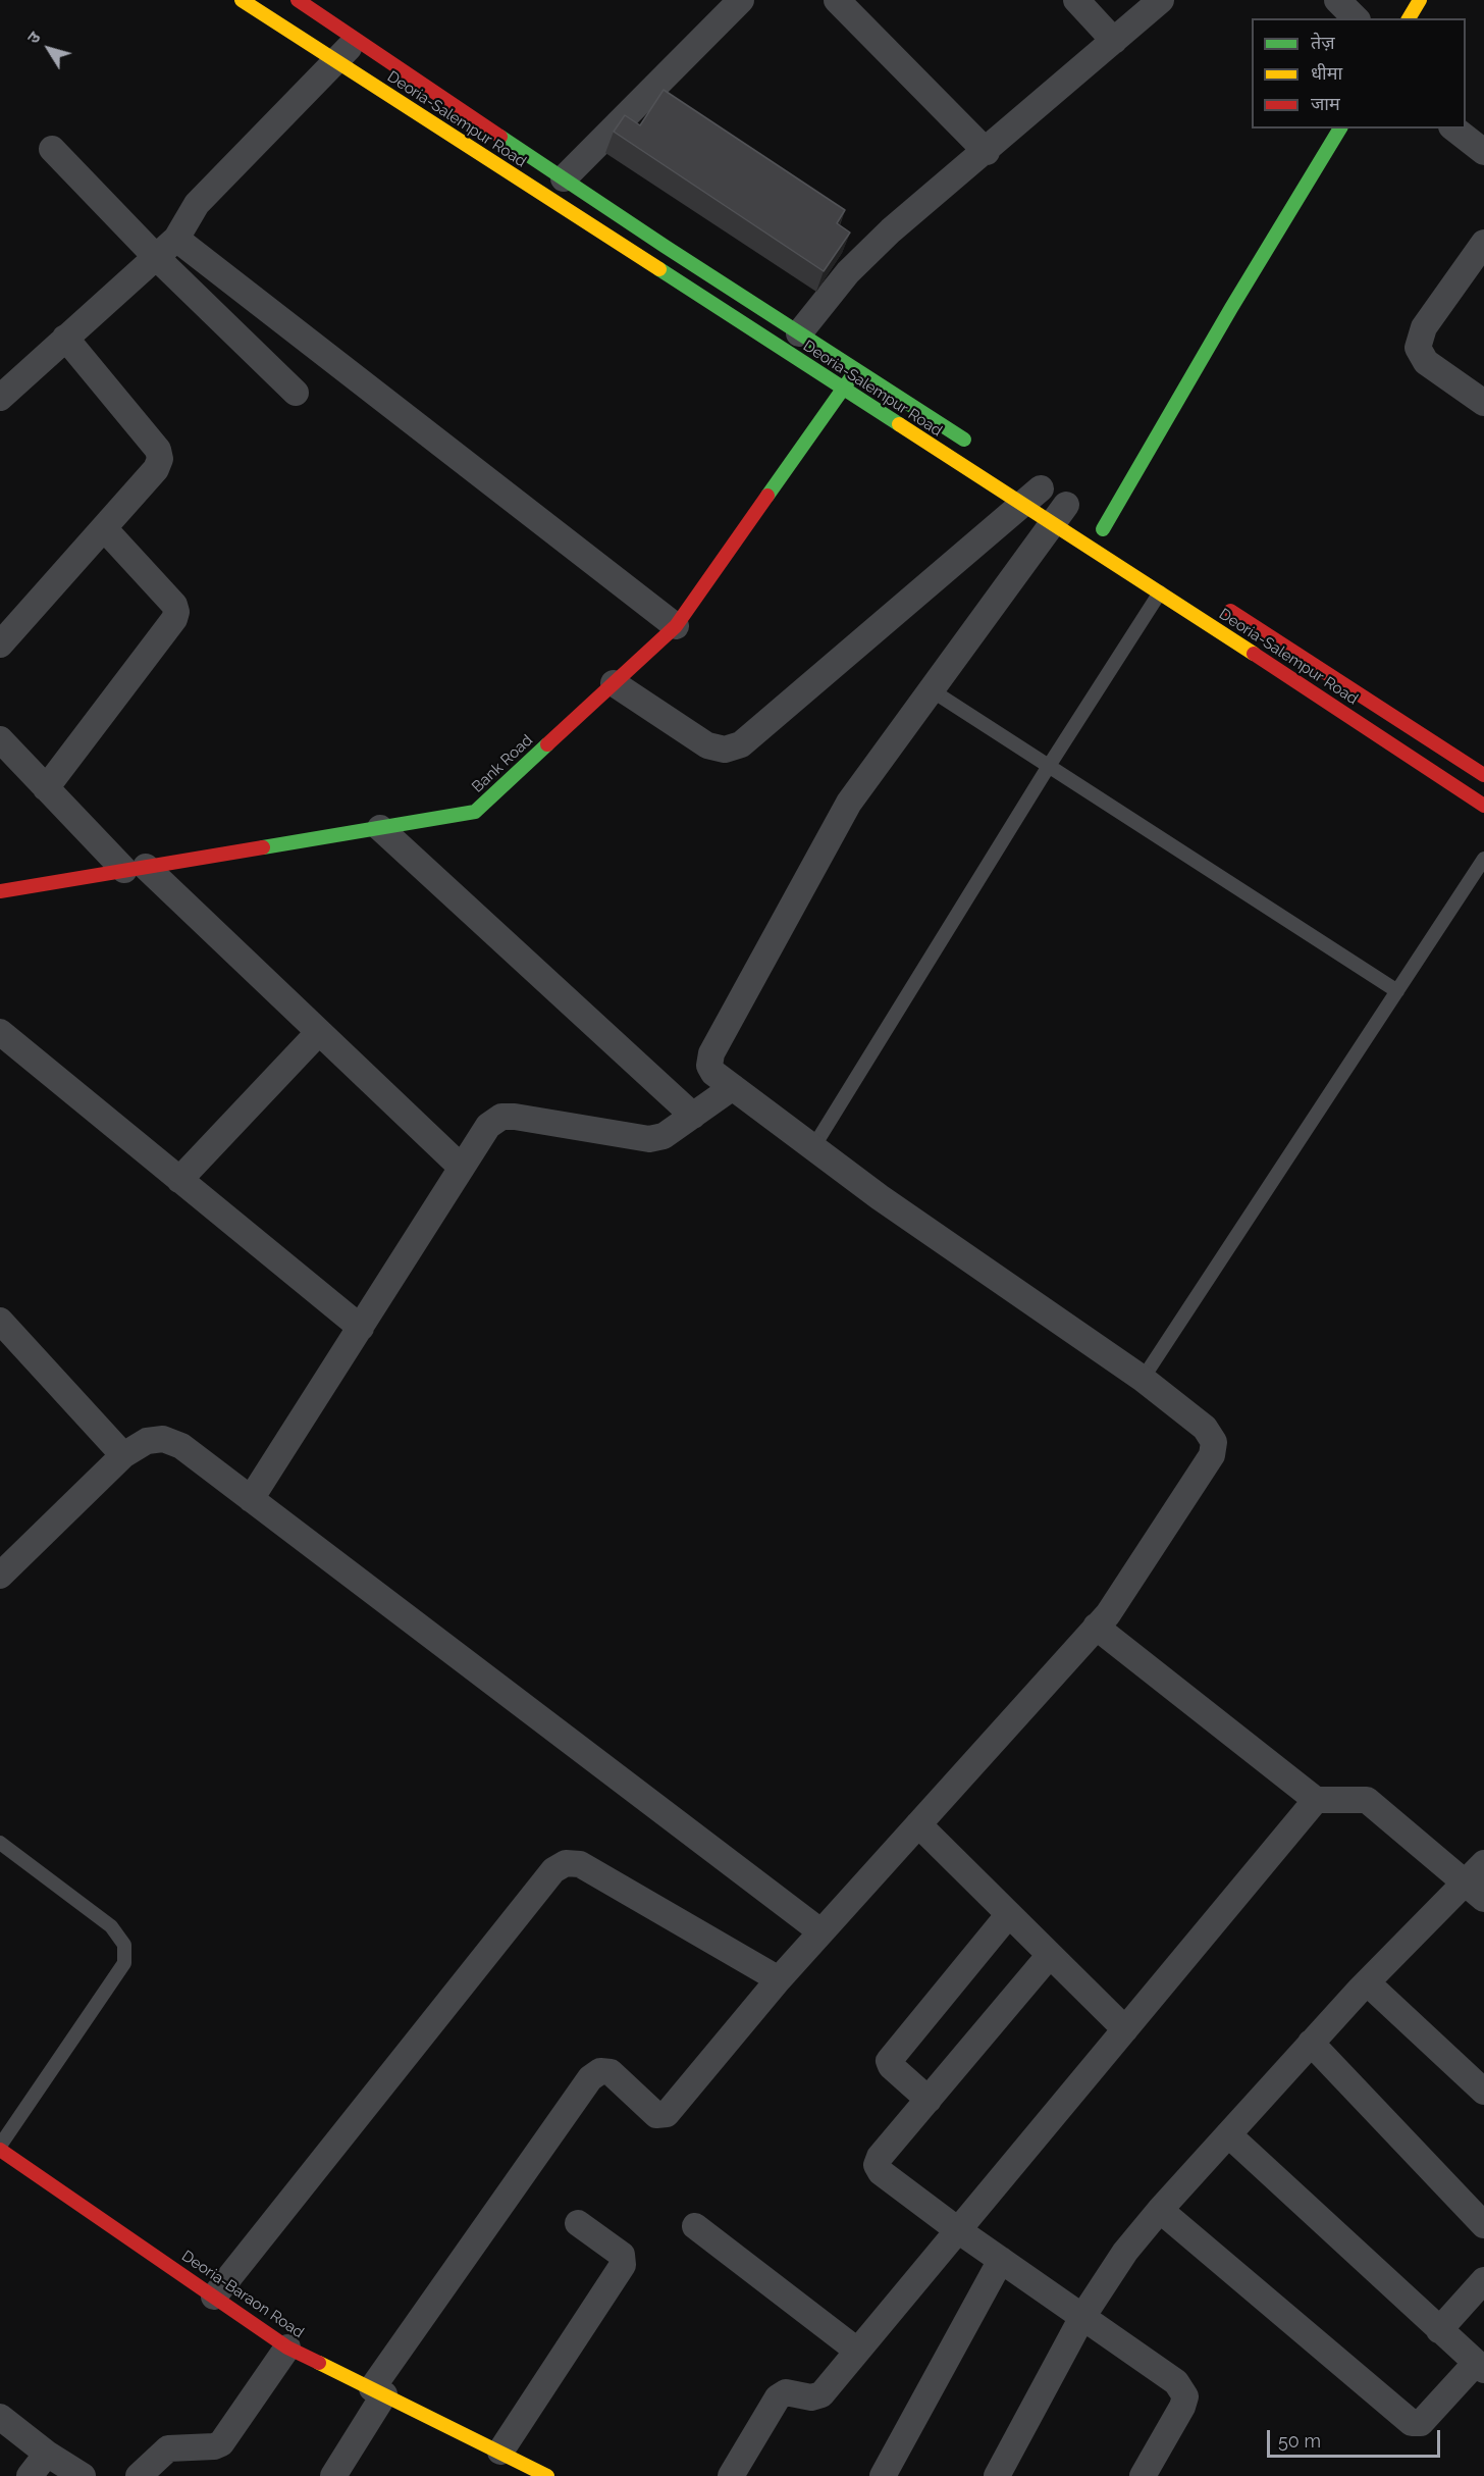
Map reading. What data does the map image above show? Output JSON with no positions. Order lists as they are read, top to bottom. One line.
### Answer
{"streets":{"main road":["Deoria-Salempur Road","Bank Road","Deoria-Baraon Road"]},"crossings":[["Deoria-Salempur Road","Bank Road"]],"legend":["तेज़","धीमा","जाम"],"scale_bar":"50 m","north":"top left"}
